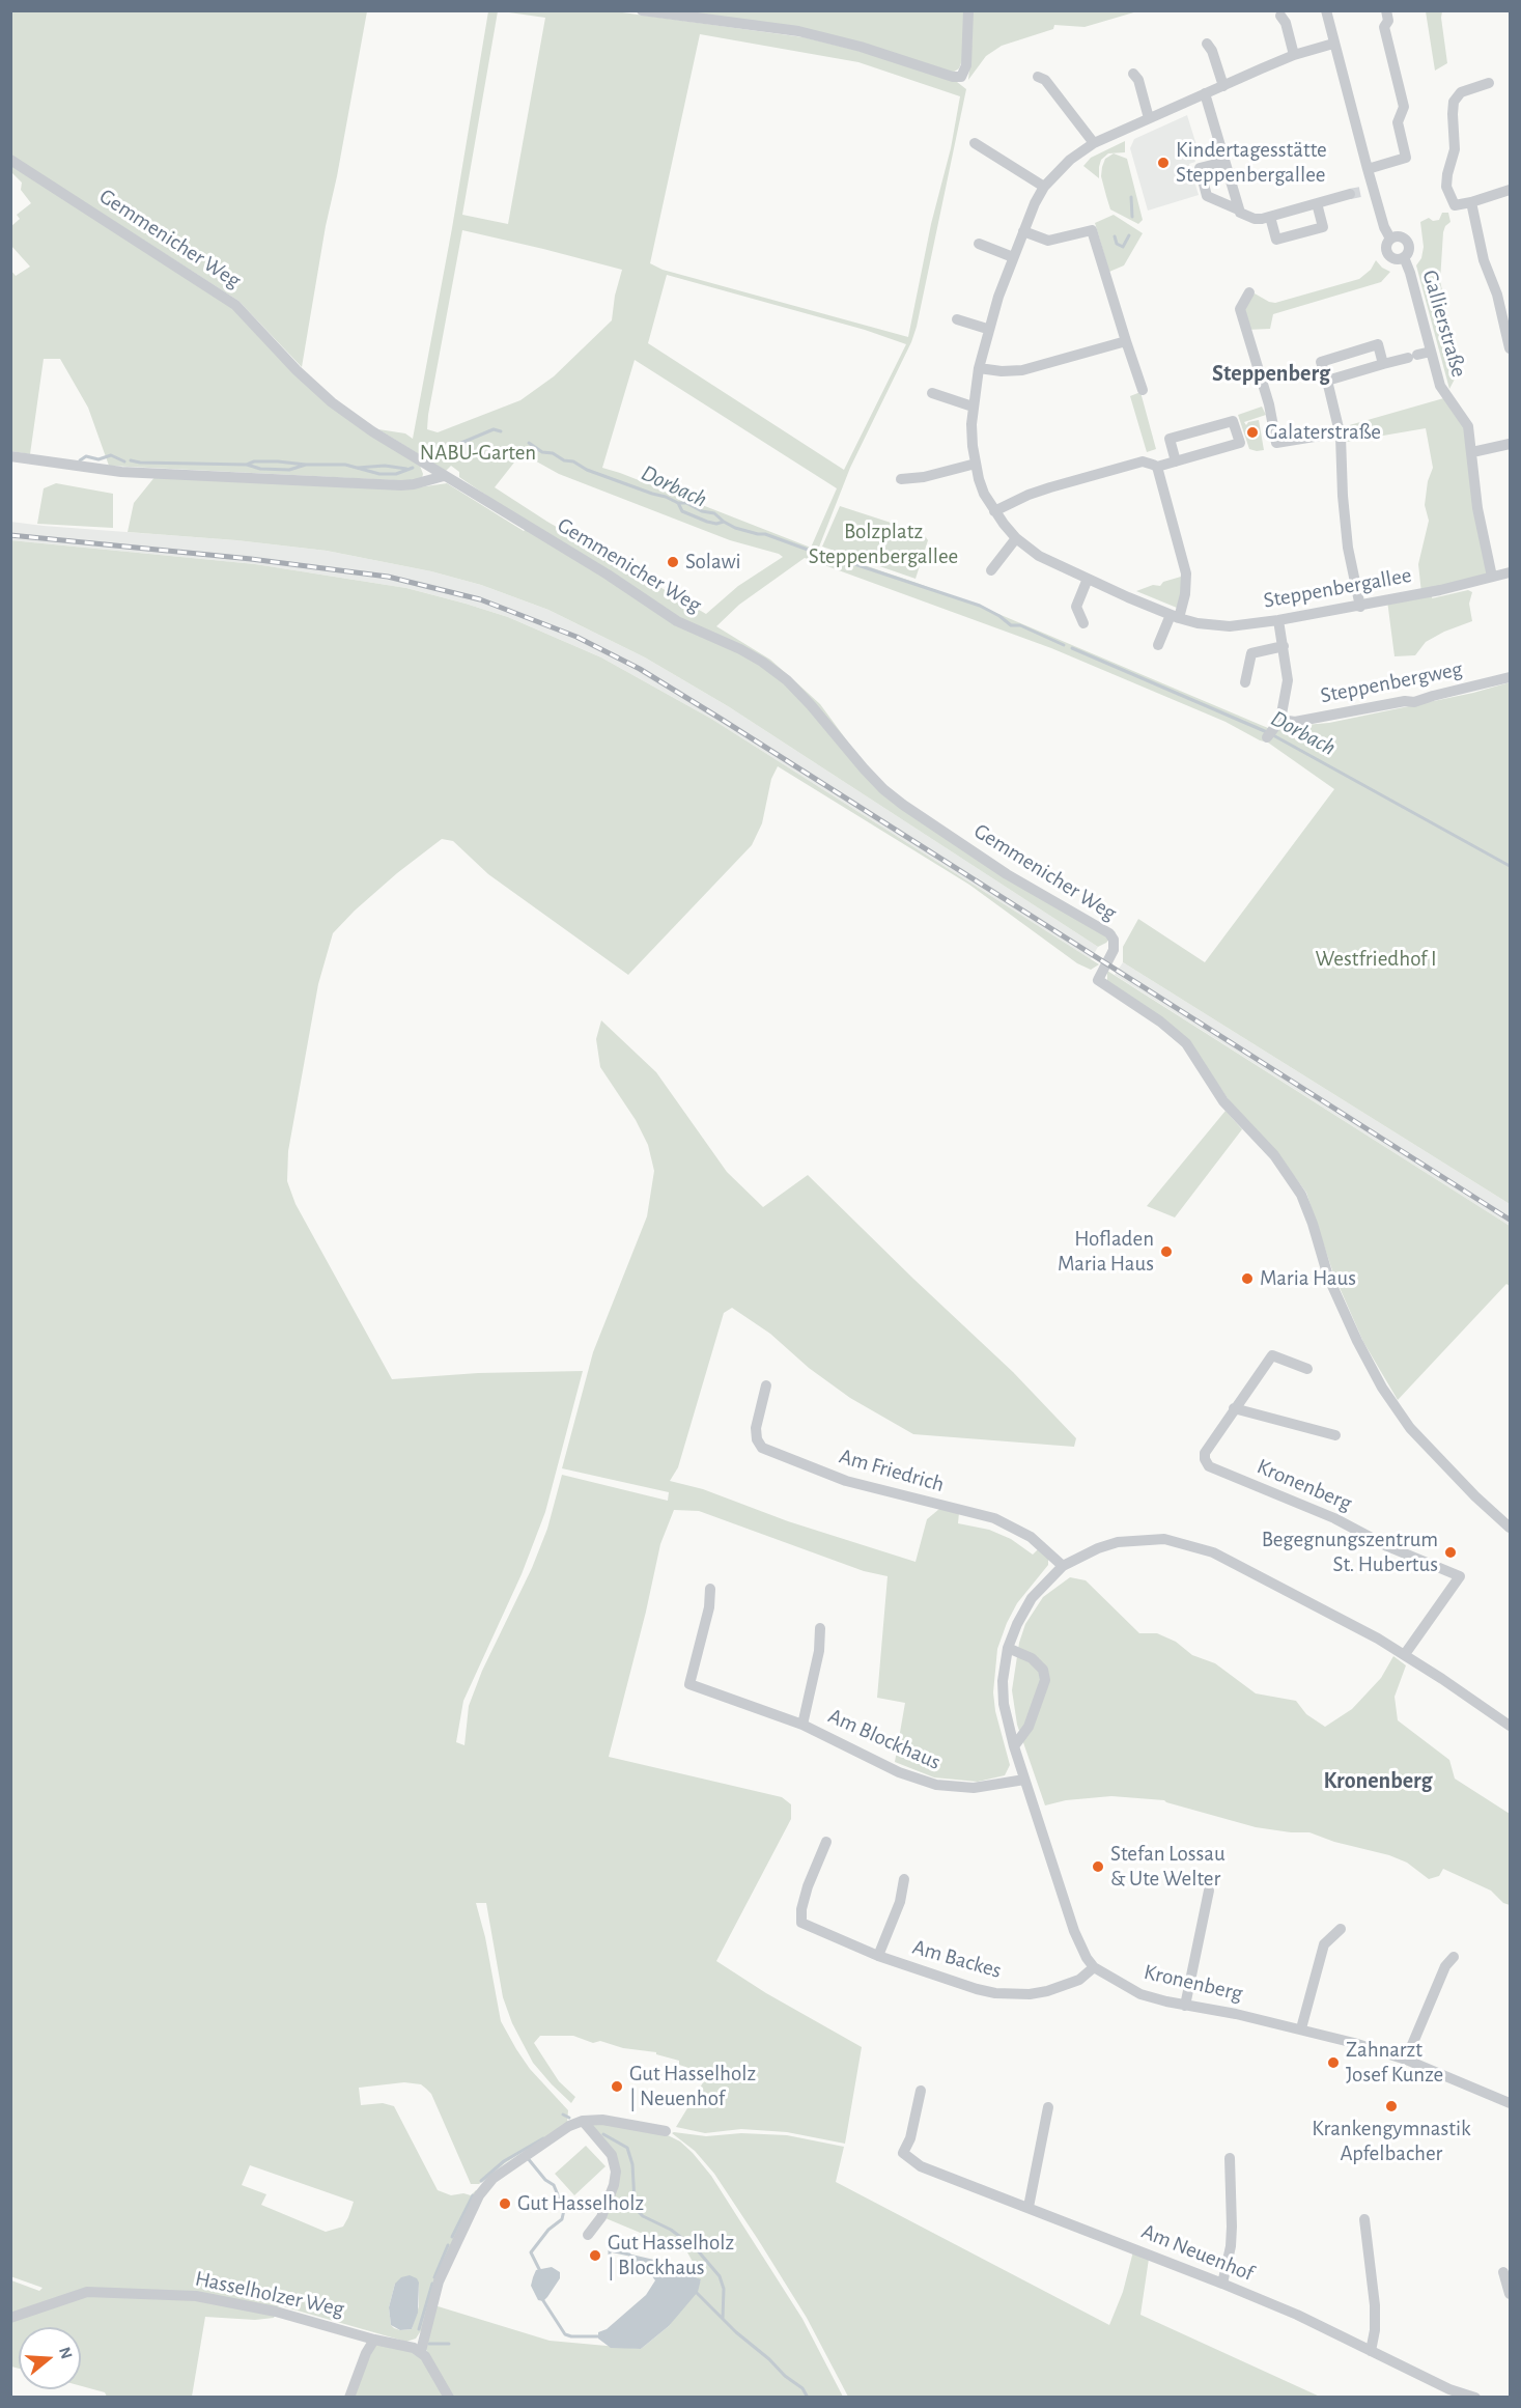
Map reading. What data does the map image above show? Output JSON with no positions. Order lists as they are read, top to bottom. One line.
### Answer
{"streets":{"street":["Gemmenicher Weg","Gallierstraße","Steppenbergallee","Steppenbergweg","Am Friedrich","Kronenberg","Am Blockhaus","Am Backes","Am Neuenhof","Hasselholzer Weg"]},"crossings":[["Gallierstraße","Steppenbergallee"],["Steppenbergallee","Steppenbergweg"],["Kronenberg","Am Backes"]],"districts":["Steppenberg","Kronenberg"],"water":["Dorbach"],"parks":["NABU-Garten","Bolzplatz Steppenbergallee","Westfriedhof I"],"places":["Kindertagesstätte Steppenbergallee","Galaterstraße","Solawi","Hofladen Maria Haus","Maria Haus","Begegnungszentrum St. Hubertus","Stefan Lossau & Ute Welter","Zahnarzt Josef Kunze","Gut Hasselholz | Neuenhof","Krankengymnastik Apfelbacher","Gut Hasselholz","Gut Hasselholz | Blockhaus"],"north":"right"}
